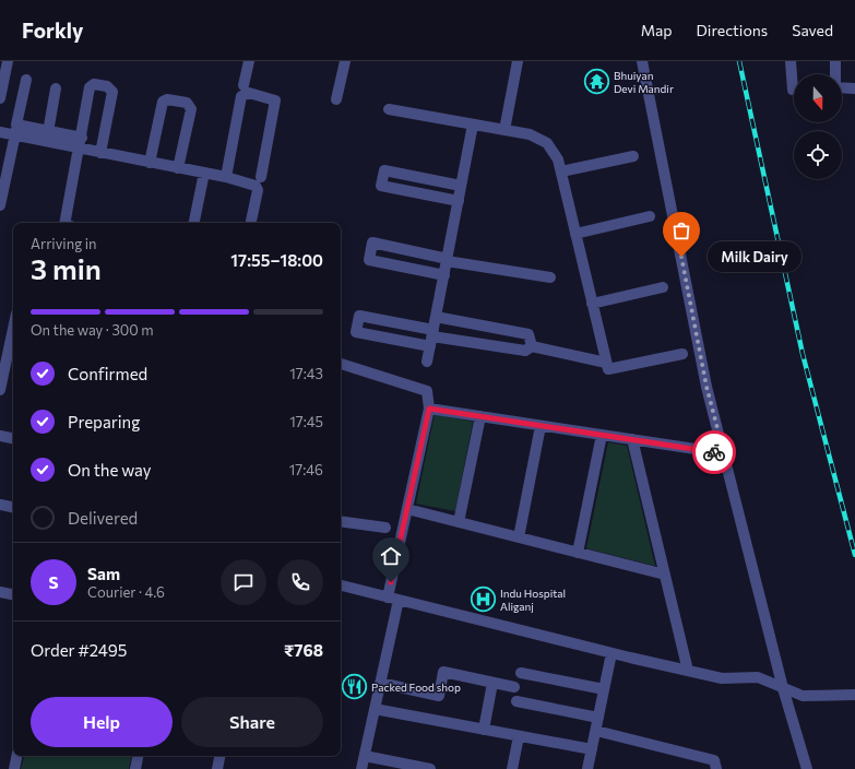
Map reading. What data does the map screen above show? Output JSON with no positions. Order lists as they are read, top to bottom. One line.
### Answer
{"places":{"temple":["Bhuiyan Devi Mandir"],"other":["Milk Dairy"],"hospital":["Indu Hospital Aliganj"],"restaurant":["Packed Food shop"]},"north":"bottom","page":{"header":"Forkly","nav":["Map","Directions","Saved"],"heading":["3 min","Arriving in","17:55–18:00"],"panel":["Sam","Courier · 4.6","Order #2495","₹768"],"bubble":"Milk Dairy","bar":"On the way · 300 m","list":[["Confirmed","17:43"],["Preparing","17:45"],["On the way","17:46"],"Delivered"],"round":"S","buttons":["Help","Share"]}}
